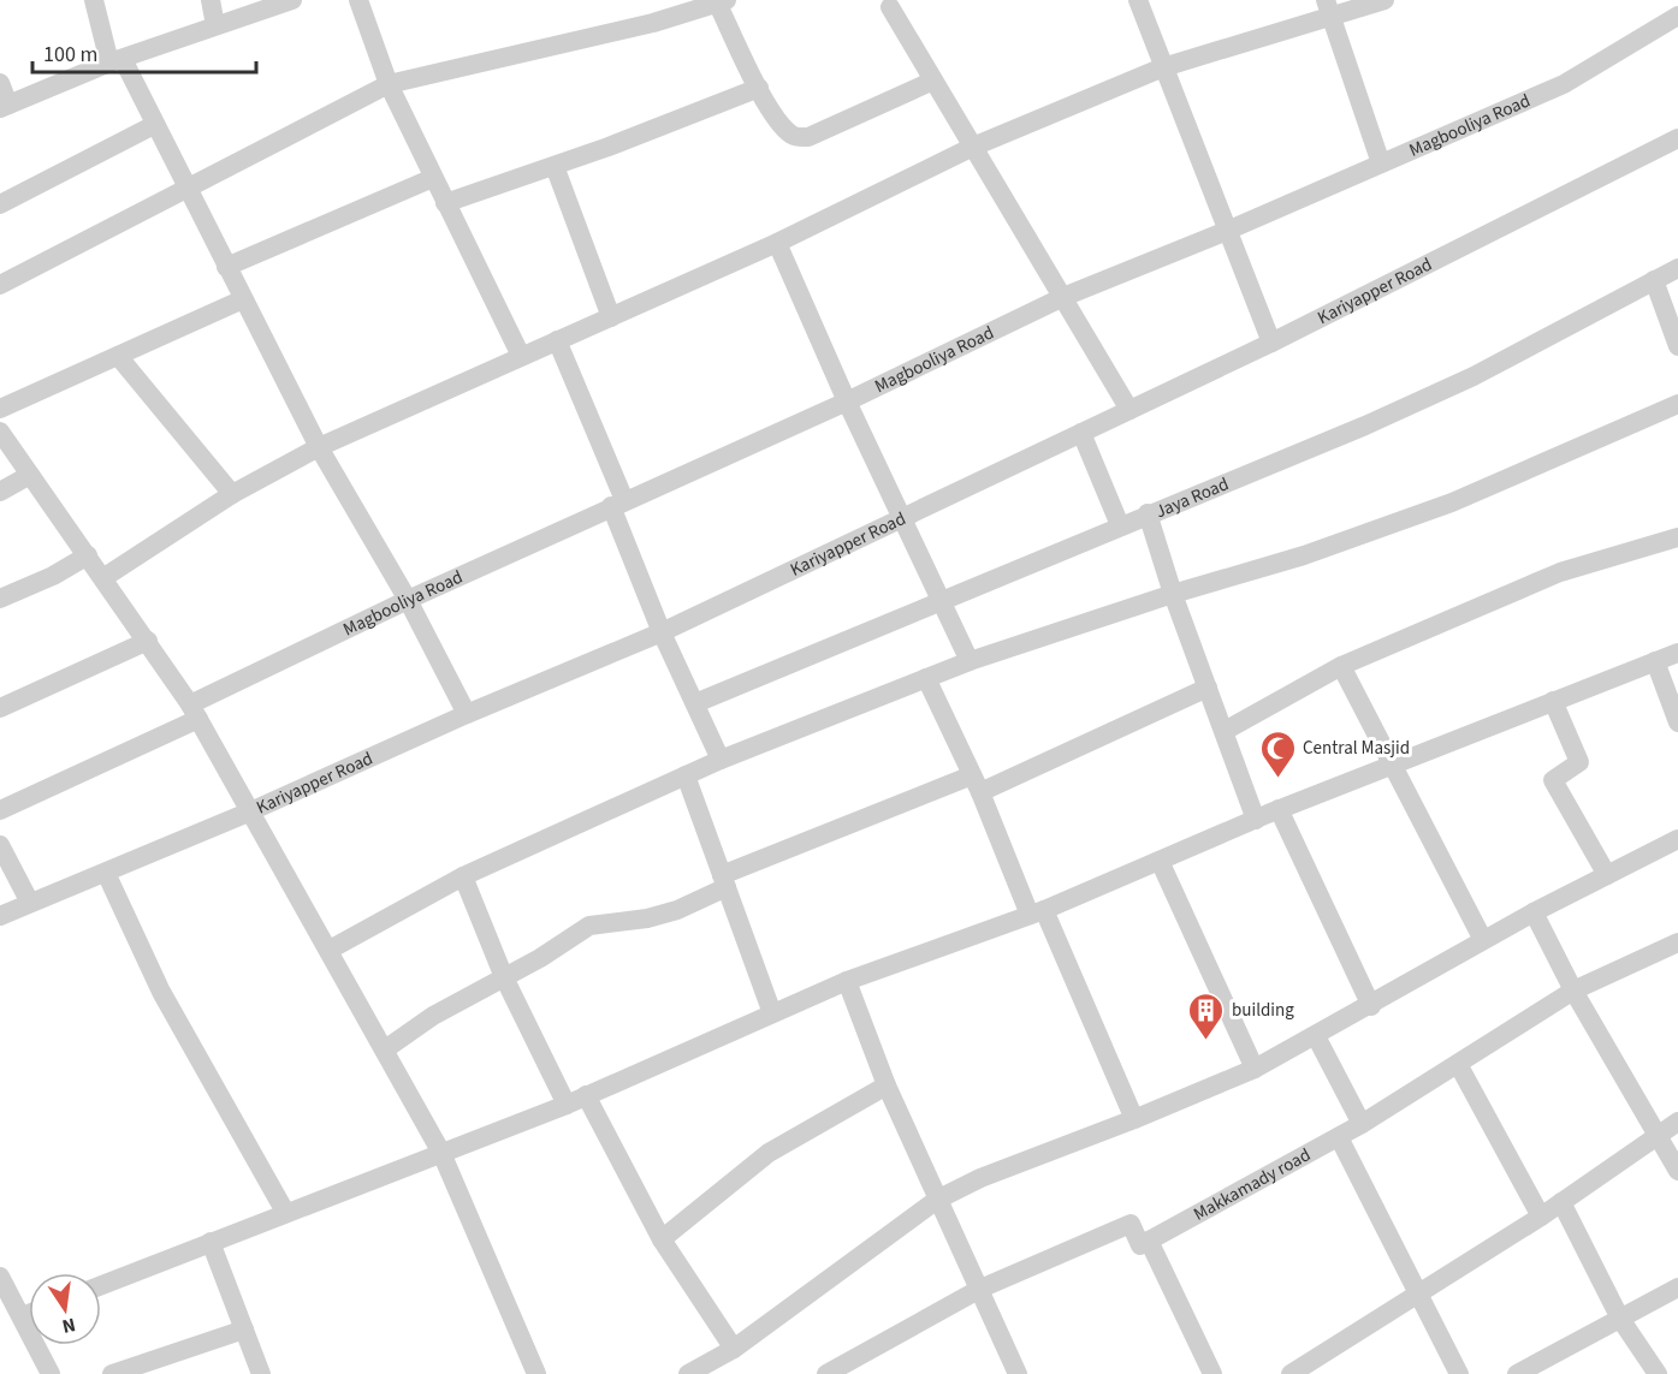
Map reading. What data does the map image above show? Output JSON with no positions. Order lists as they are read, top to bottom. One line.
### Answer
{"streets":{"street":["Magbooliya Road","Kariyapper Road","Jaya Road","Makkamady road"]},"places":{"mosque":["Central Masjid"],"building":["building"]},"scale_bar":"100 m","north":"bottom"}
